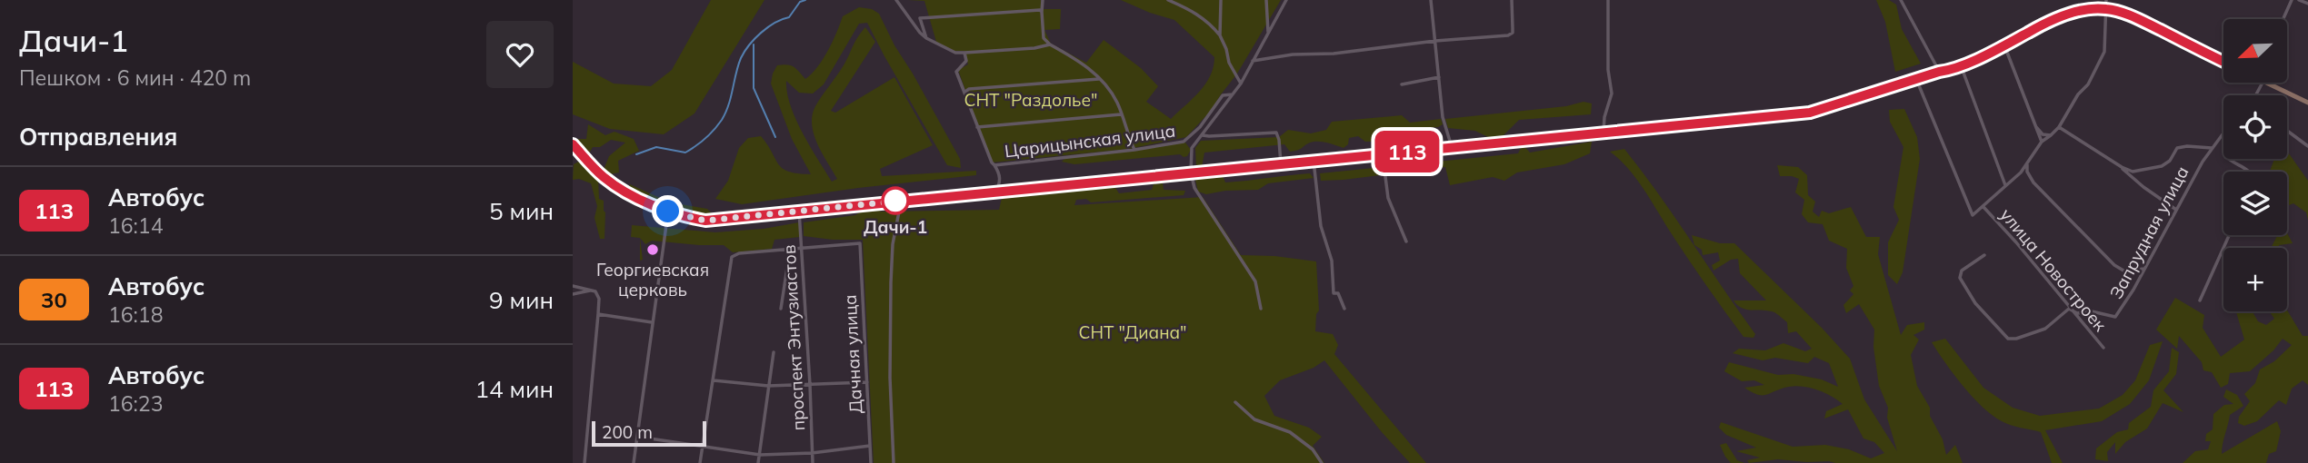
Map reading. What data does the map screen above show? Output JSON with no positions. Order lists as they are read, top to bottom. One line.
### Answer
{"streets":{"street":["Царицынская улица","Запрудная улица","улица Новостроек","проспект Энтузиастов","Дачная улица"]},"crossings":[["Запрудная улица","улица Новостроек"],["проспект Энтузиастов","Дачная улица"]],"parks":["СНТ \"Раздолье\"","СНТ \"Диана\""],"places":["Дачи-1","Георгиевская церковь"],"lines":["bus line 113"],"scale_bar":"200 m","north":"bottom left","page":{"heading":[["Дачи-1","Пешком · 6 мин · 420 m"],"Отправления"],"on_map":"113","map_buttons":"+","list":[{"mark":"113","name":"Автобус","note":"16:14","value":"5 мин"},{"mark":"30","name":"Автобус","note":"16:18","value":"9 мин"},{"mark":"113","name":"Автобус","note":"16:23","value":"14 мин"}],"scale":"200 m"}}
